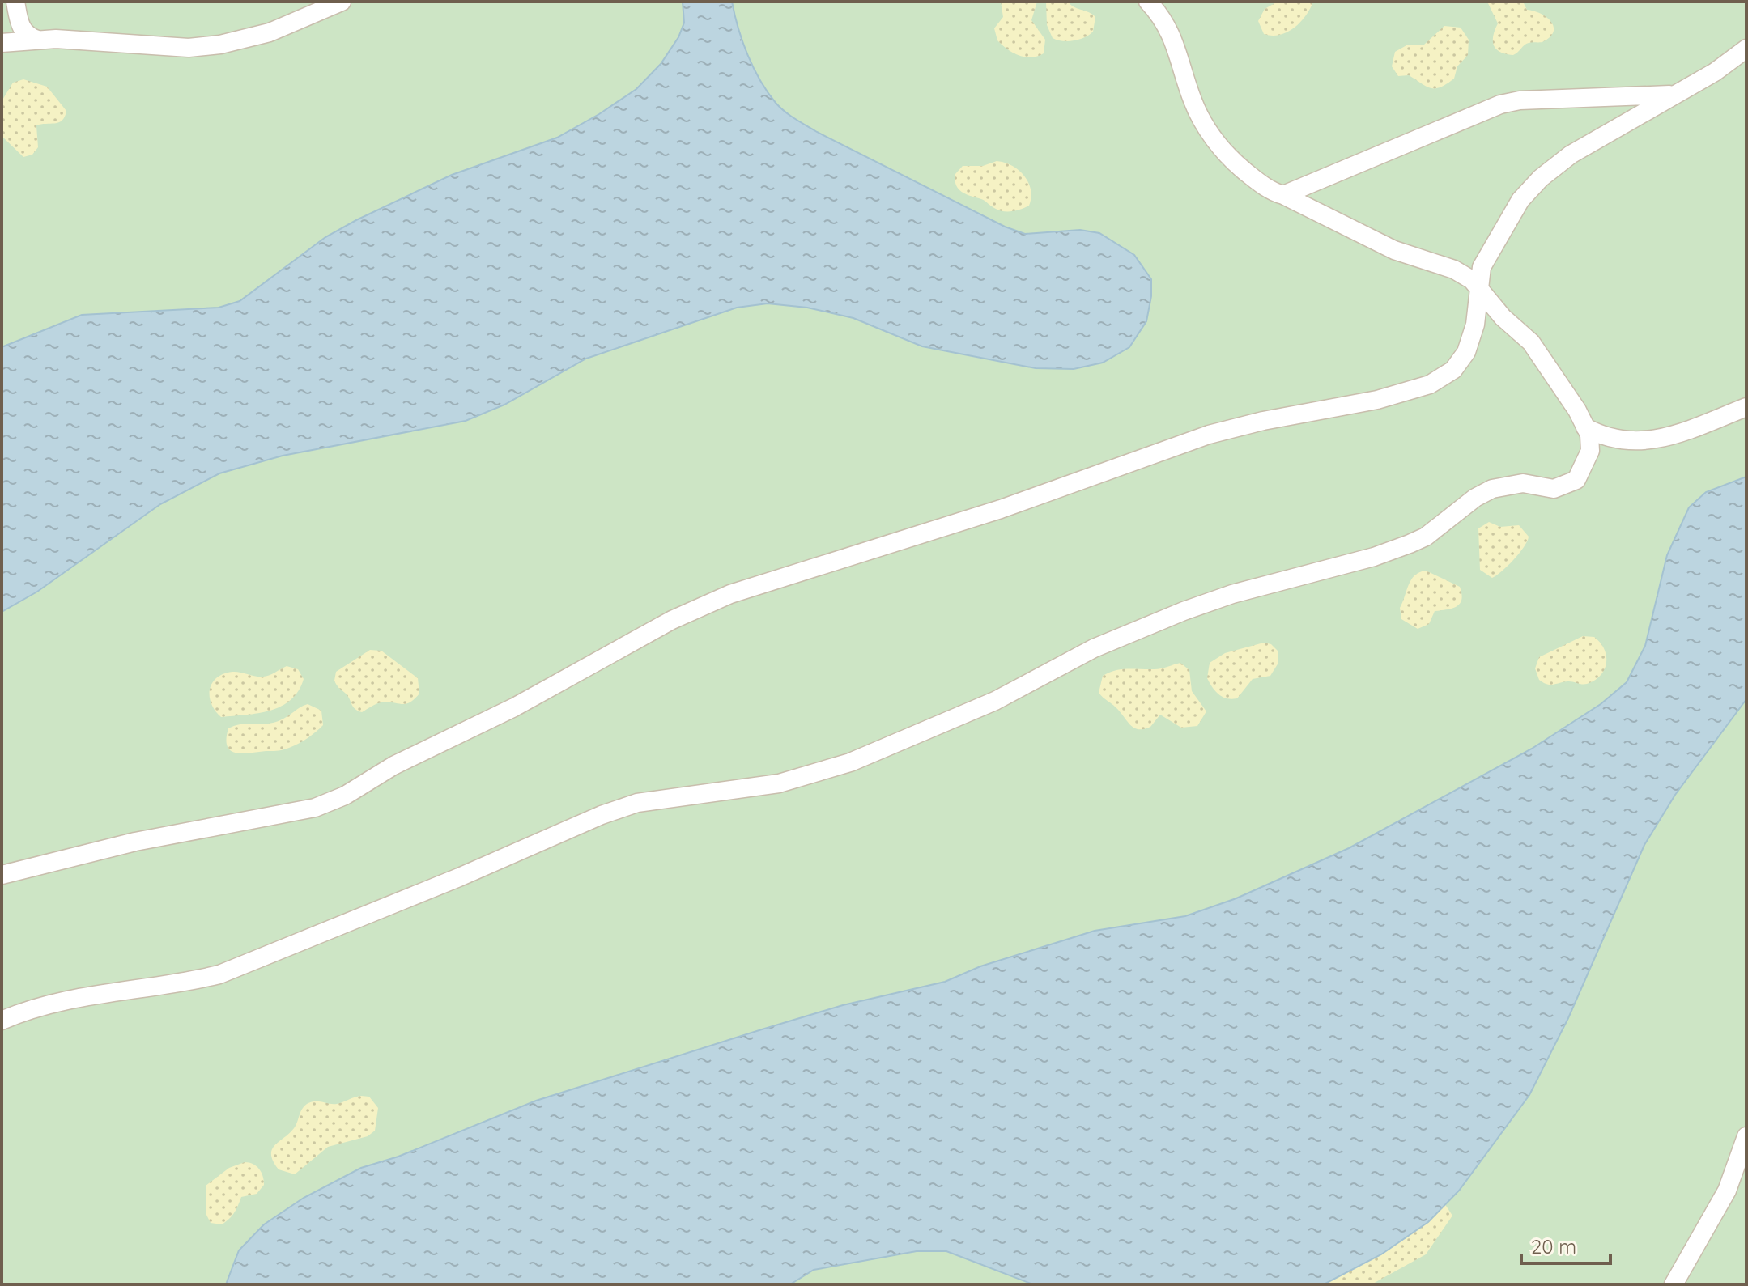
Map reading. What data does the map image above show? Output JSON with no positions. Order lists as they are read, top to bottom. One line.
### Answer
{"scale_bar":"20 m"}
